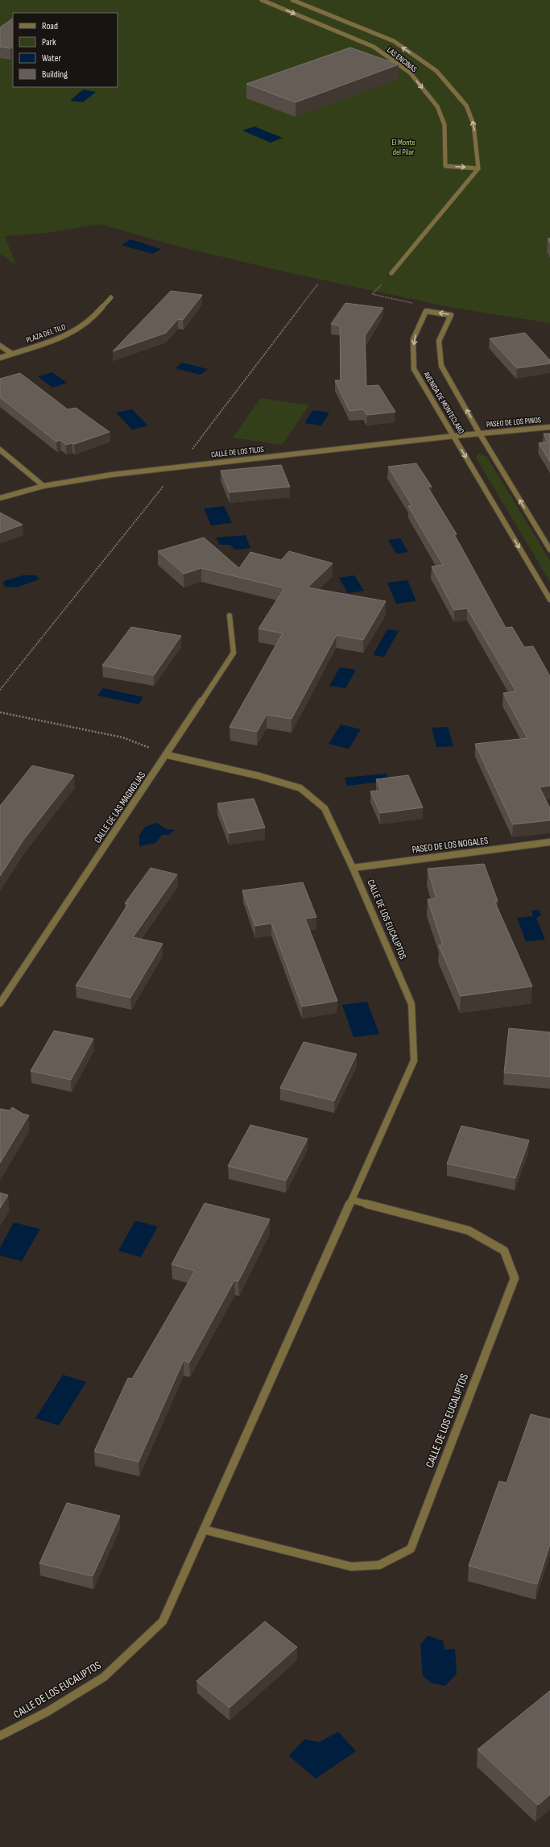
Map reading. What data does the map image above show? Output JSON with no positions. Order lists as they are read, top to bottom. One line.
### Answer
{"streets":{"street":["LAS ENCINAS","PLAZA DEL TILO","AVENIDA DE MONTECLARO","PASEO DE LOS PINOS","CALLE DE LOS TILOS","CALLE DE LAS MAGNOLIAS","PASEO DE LOS NOGALES","CALLE DE LOS EUCALIPTOS"]},"crossings":[["AVENIDA DE MONTECLARO","PASEO DE LOS PINOS"],["AVENIDA DE MONTECLARO","CALLE DE LOS TILOS"],["PASEO DE LOS PINOS","CALLE DE LOS TILOS"],["CALLE DE LAS MAGNOLIAS","CALLE DE LOS EUCALIPTOS"],["PASEO DE LOS NOGALES","CALLE DE LOS EUCALIPTOS"]],"parks":["El Monte del Pilar"],"legend":["Road","Park","Water","Building"]}
